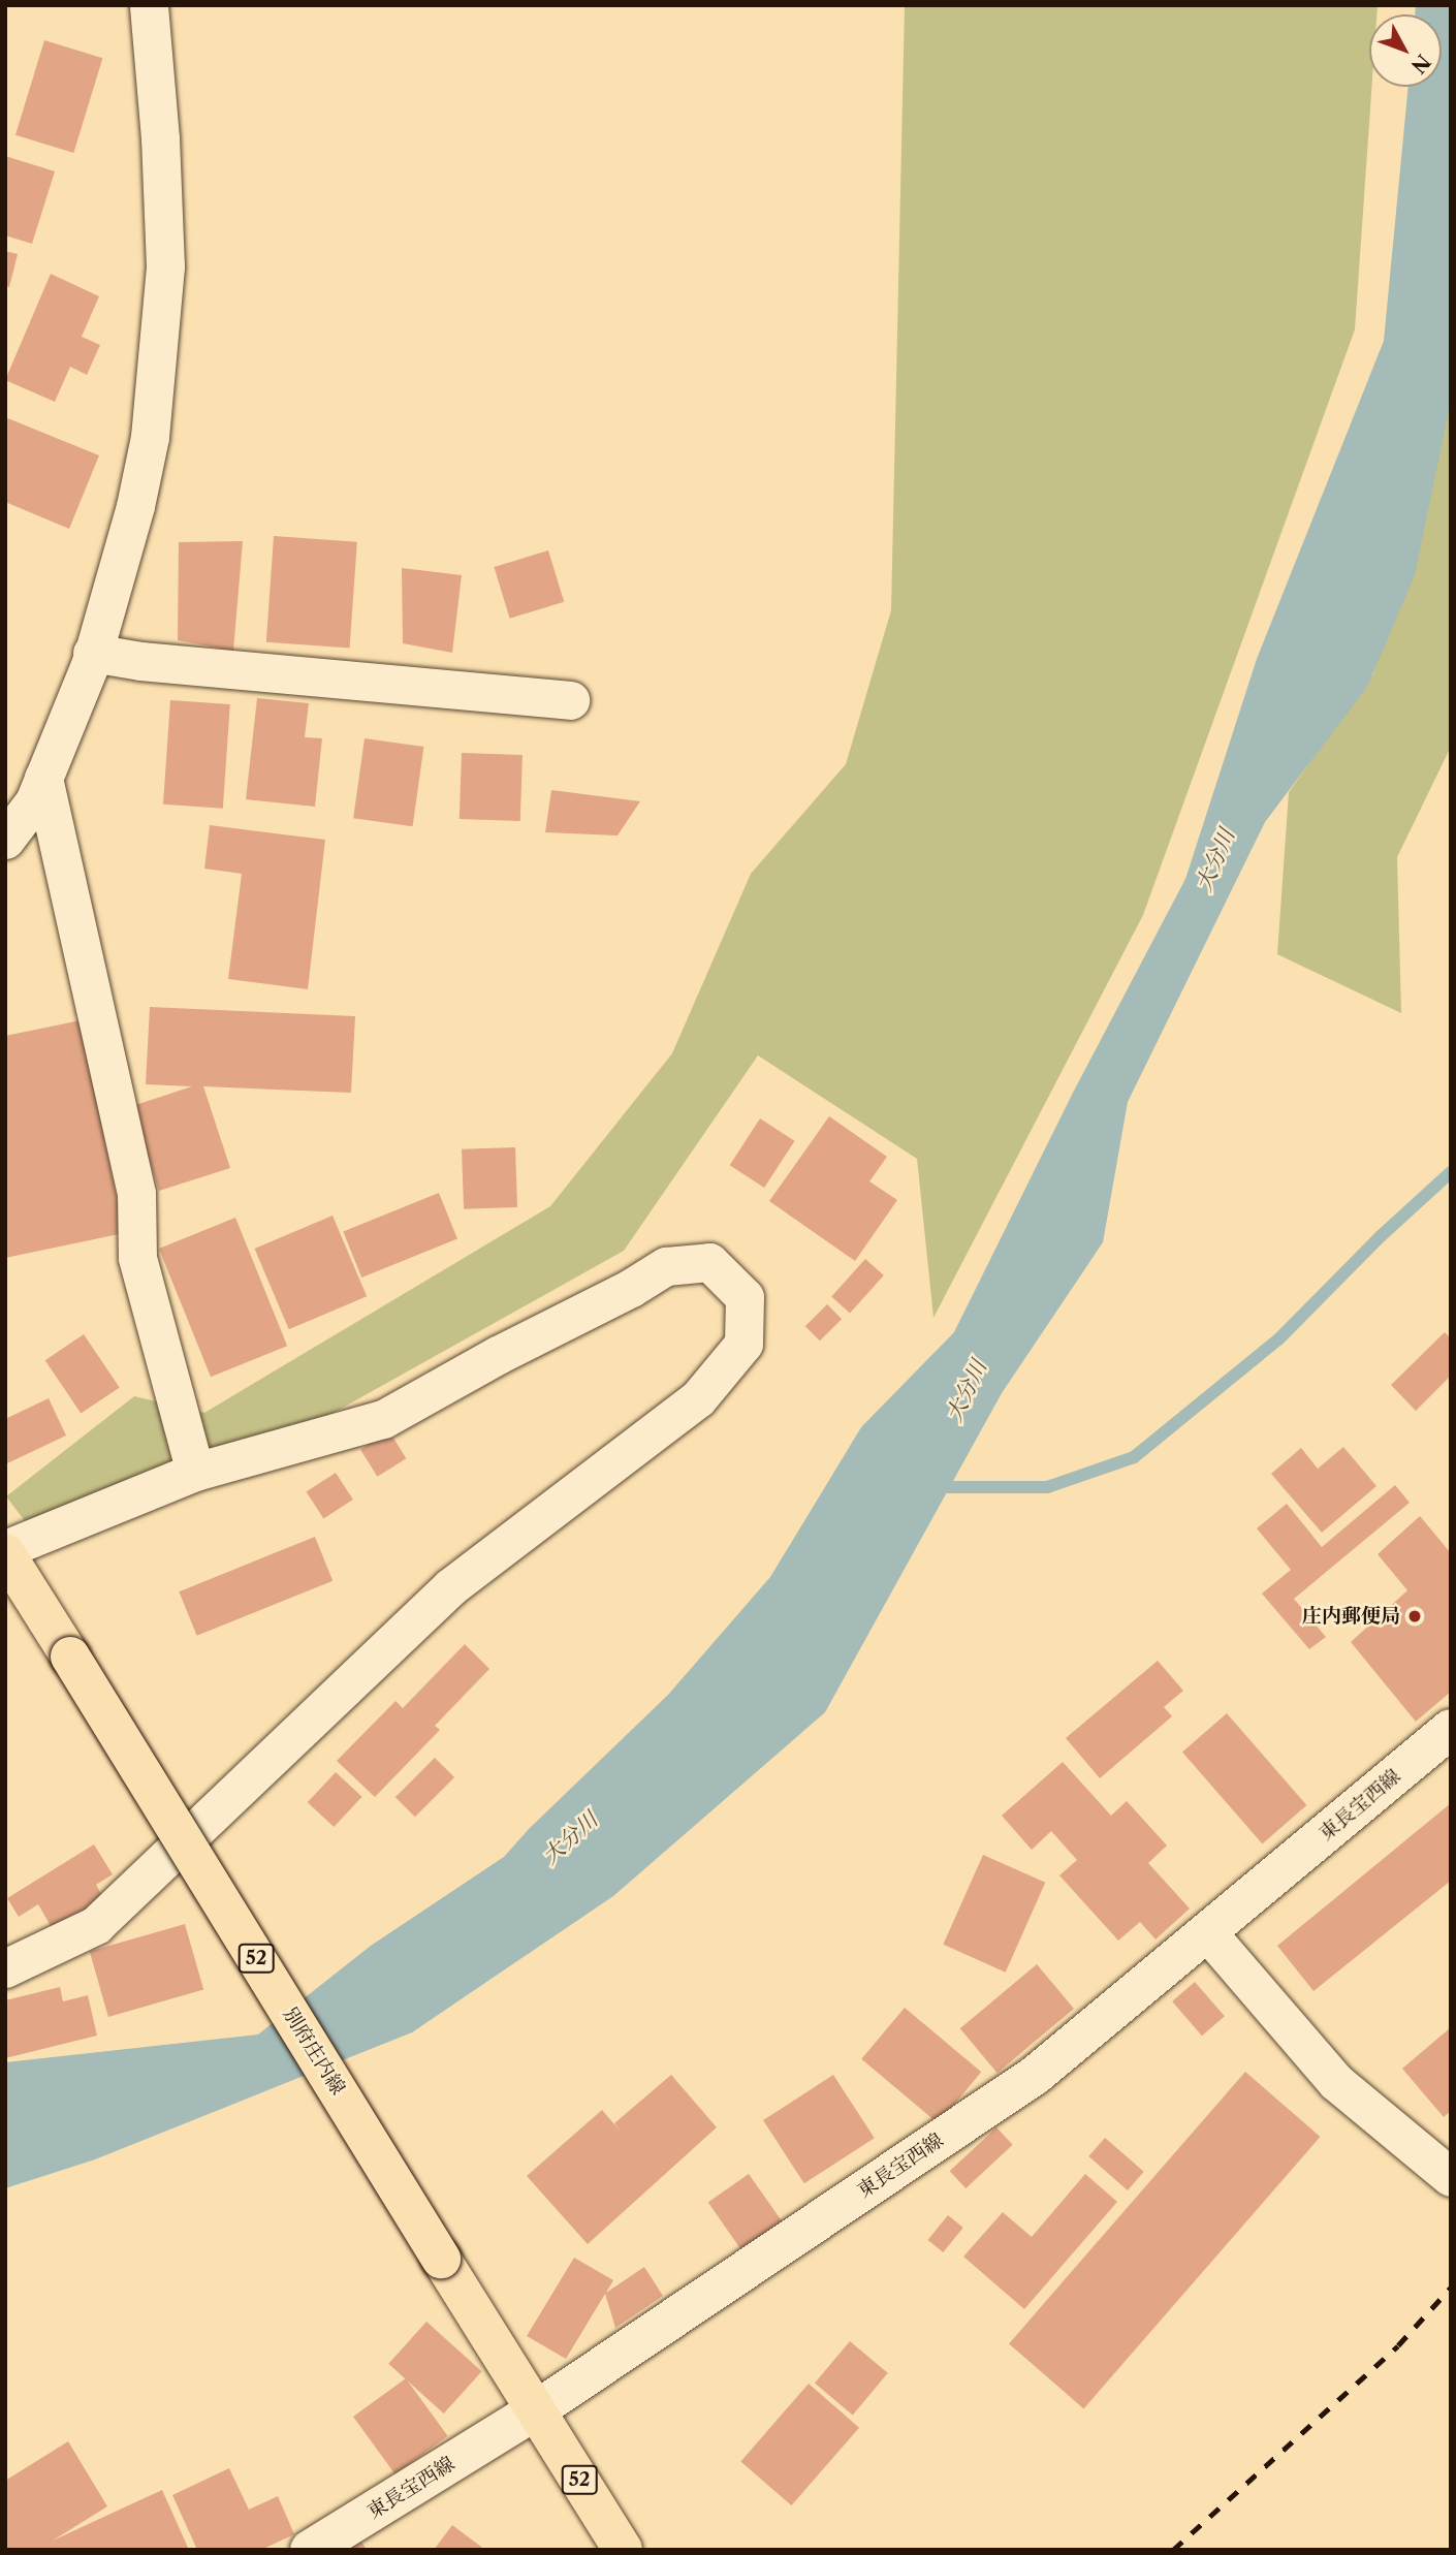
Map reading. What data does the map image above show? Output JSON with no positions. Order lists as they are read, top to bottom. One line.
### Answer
{"streets":{"main road":["東長宝西線","52","別府庄内線"]},"crossings":[["東長宝西線","別府庄内線"]],"water":["大分川"],"places":["庄内郵便局"],"north":"bottom right"}
